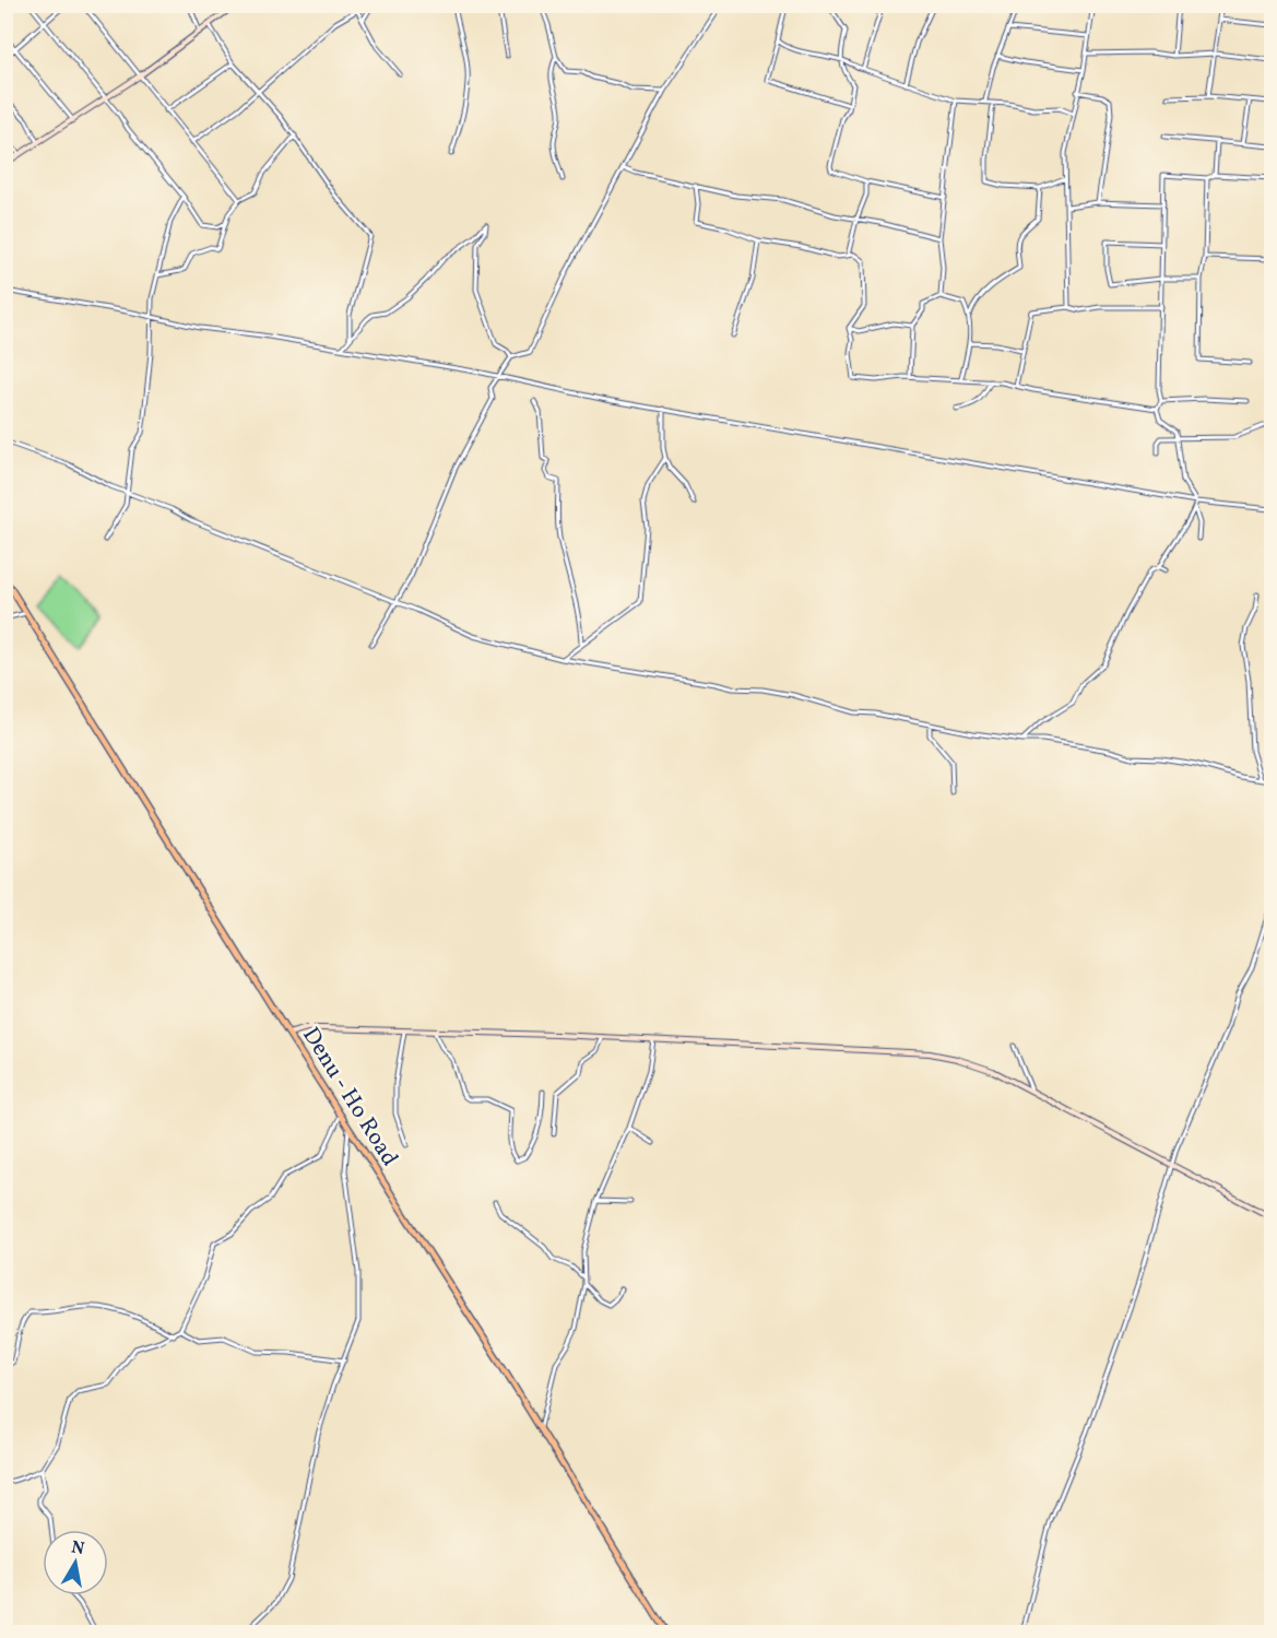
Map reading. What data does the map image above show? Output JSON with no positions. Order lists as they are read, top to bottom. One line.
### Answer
{"streets":{"main road":["Denu - Ho Road"]},"north":"top"}
